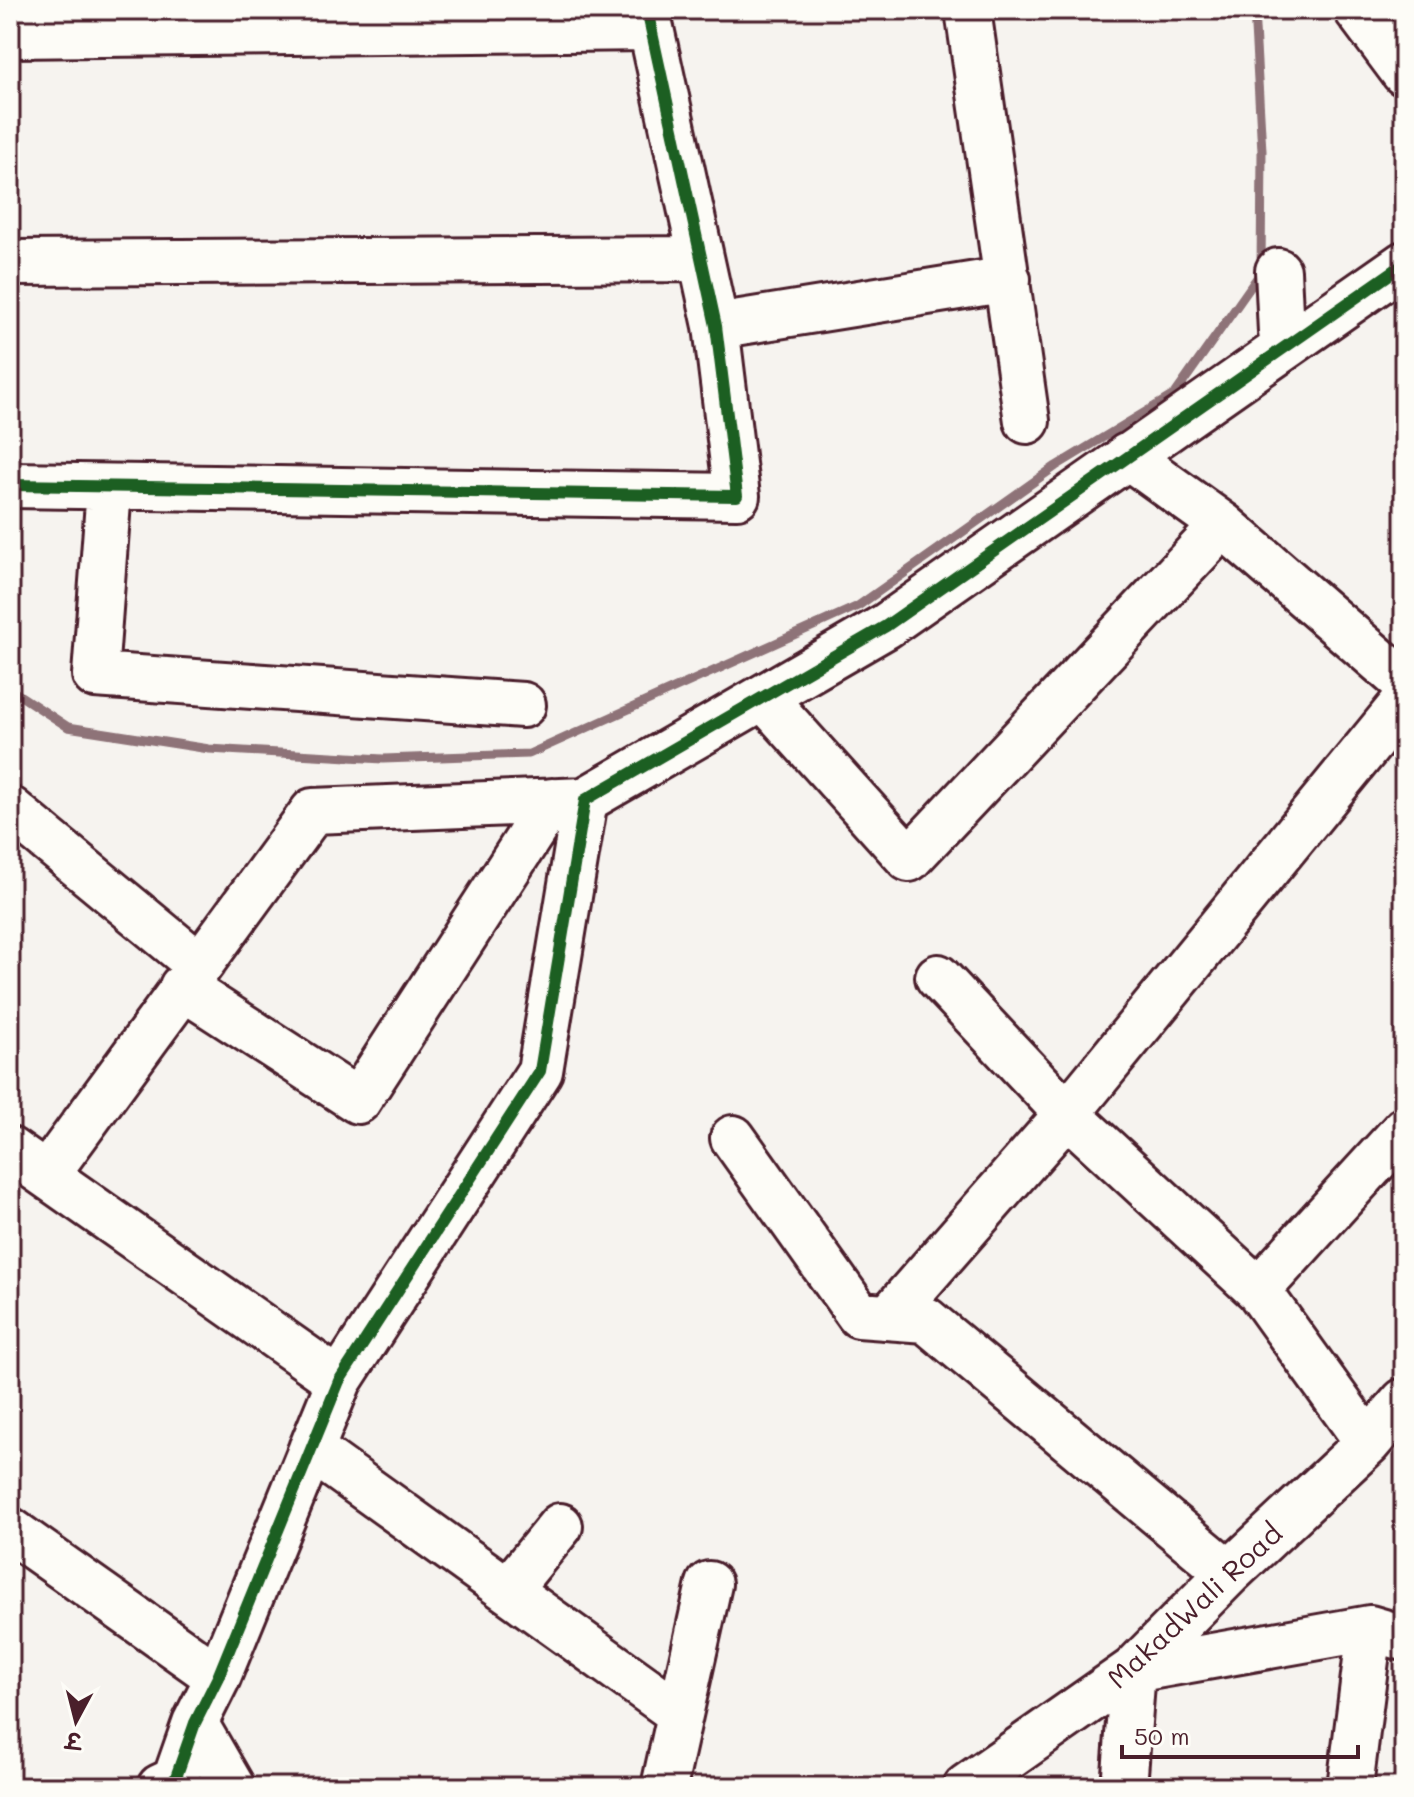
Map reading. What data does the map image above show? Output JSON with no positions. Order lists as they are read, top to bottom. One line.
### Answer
{"streets":{"street":["MakadWali Road"]},"scale_bar":"50 m","north":"bottom"}
